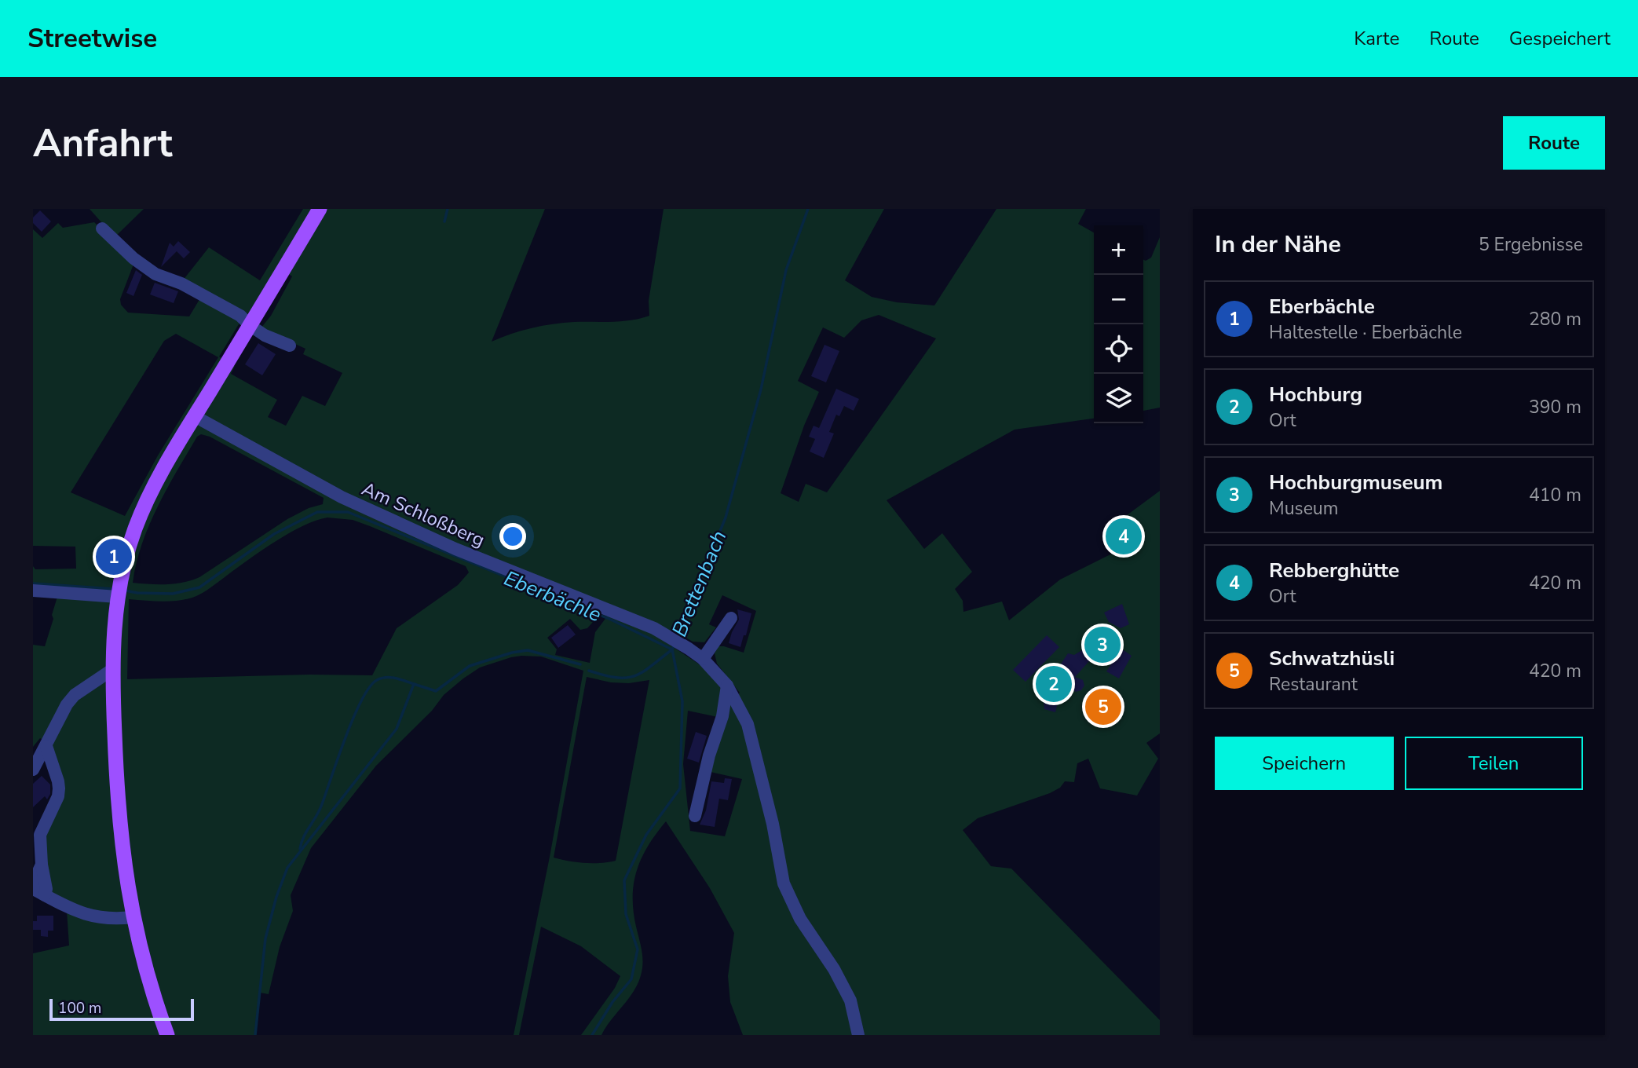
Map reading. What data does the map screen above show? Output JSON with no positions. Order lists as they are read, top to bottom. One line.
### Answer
{"streets":{"street":["Am Schloßberg"]},"water":["Brettenbach","Eberbächle"],"scale_bar":"100 m","page":{"header":"Streetwise","nav":["Karte","Route","Gespeichert"],"buttons":["Route",["Speichern","Teilen"]],"title":"Anfahrt","heading":["In der Nähe","5 Ergebnisse"],"map_buttons":["+","−"],"list":[{"mark":"1","name":"Eberbächle","note":"Haltestelle · Eberbächle","value":"280 m"},{"mark":"2","name":"Hochburg","note":"Ort","value":"390 m"},{"mark":"3","name":"Hochburgmuseum","note":"Museum","value":"410 m"},{"mark":"4","name":"Rebberghütte","note":"Ort","value":"420 m"},{"mark":"5","name":"Schwatzhüsli","note":"Restaurant","value":"420 m"}],"pins":["4","1","3","2","5"],"scale":"100 m"}}
